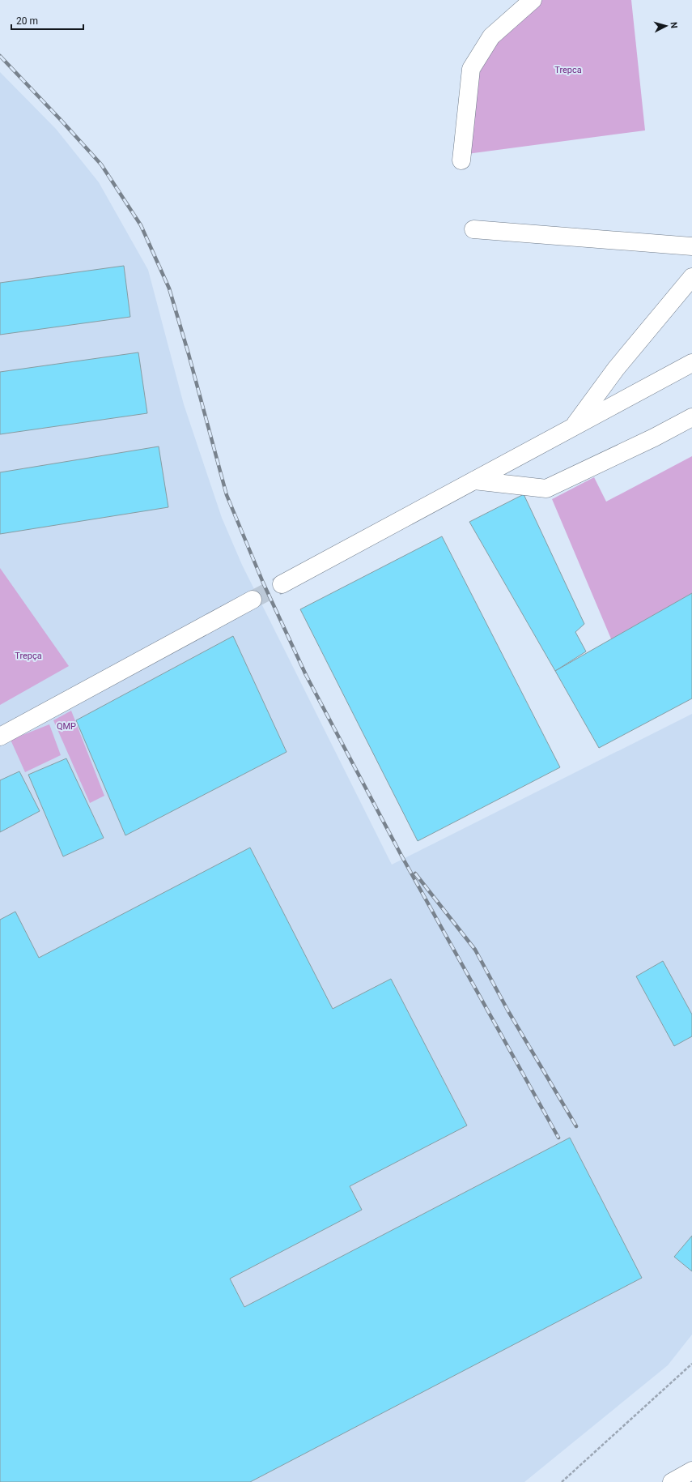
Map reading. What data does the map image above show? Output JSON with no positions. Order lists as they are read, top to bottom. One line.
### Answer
{"parks":["Trepca","Trepça","QMP"],"scale_bar":"20 m","north":"right"}
